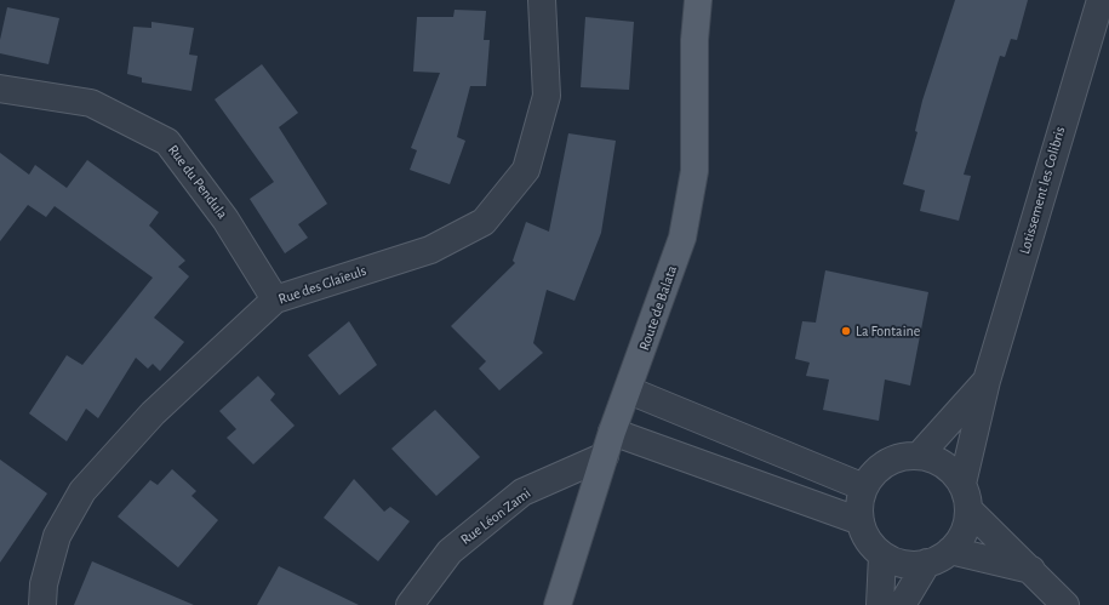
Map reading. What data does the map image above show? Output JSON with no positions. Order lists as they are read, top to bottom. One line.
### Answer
{"streets":{"main road":["Route de Balata"],"street":["Rue du Pendula","Lotissement les Colibris","Rue des Glaïeuls","Rue Léon Zami"]},"crossings":[["Rue du Pendula","Rue des Glaïeuls"],["Route de Balata","Rue Léon Zami"]],"places":["La Fontaine"]}
